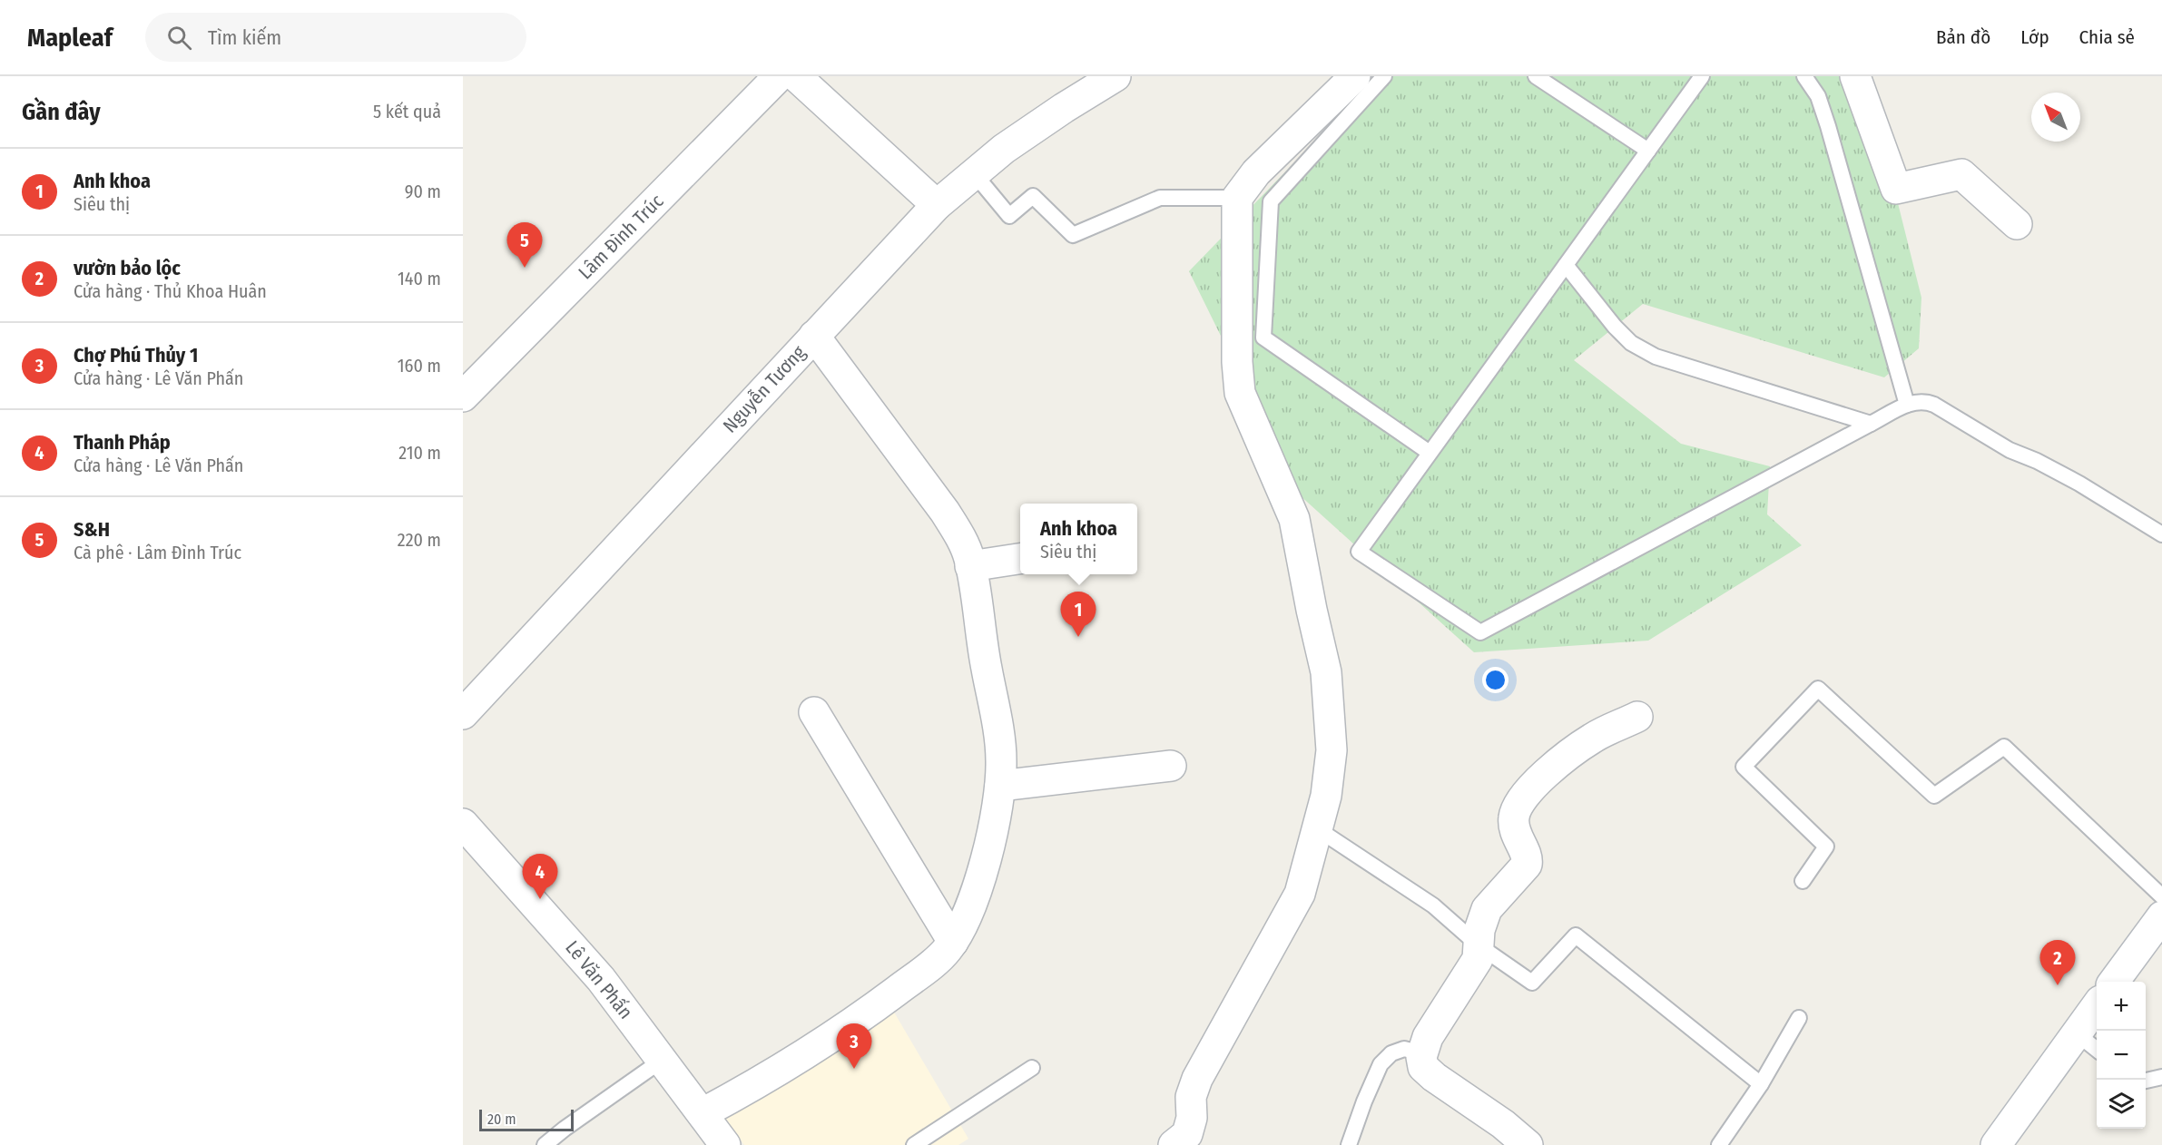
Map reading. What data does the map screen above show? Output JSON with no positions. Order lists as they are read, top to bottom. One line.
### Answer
{"streets":{"street":["Lâm Đình Trúc","Nguyễn Tương","Lê Văn Phấn"]},"scale_bar":"20 m","north":"top left","page":{"header":"Mapleaf","search":"Tìm kiếm","nav":["Bản đồ","Lớp","Chia sẻ"],"heading":["Gần đây","5 kết quả"],"list":[{"mark":"1","name":"Anh khoa","note":"Siêu thị","value":"90 m"},{"mark":"2","name":"vườn bảo lộc","note":"Cửa hàng · Thủ Khoa Huân","value":"140 m"},{"mark":"3","name":"Chợ Phú Thủy 1","note":"Cửa hàng · Lê Văn Phấn","value":"160 m"},{"mark":"4","name":"Thanh Pháp","note":"Cửa hàng · Lê Văn Phấn","value":"210 m"},{"mark":"5","name":"S&H","note":"Cà phê · Lâm Đình Trúc","value":"220 m"}],"pins":["5","1","4","2","3"],"popup":["Anh khoa","Siêu thị"],"map_buttons":["+","−"],"scale":"20 m"}}
